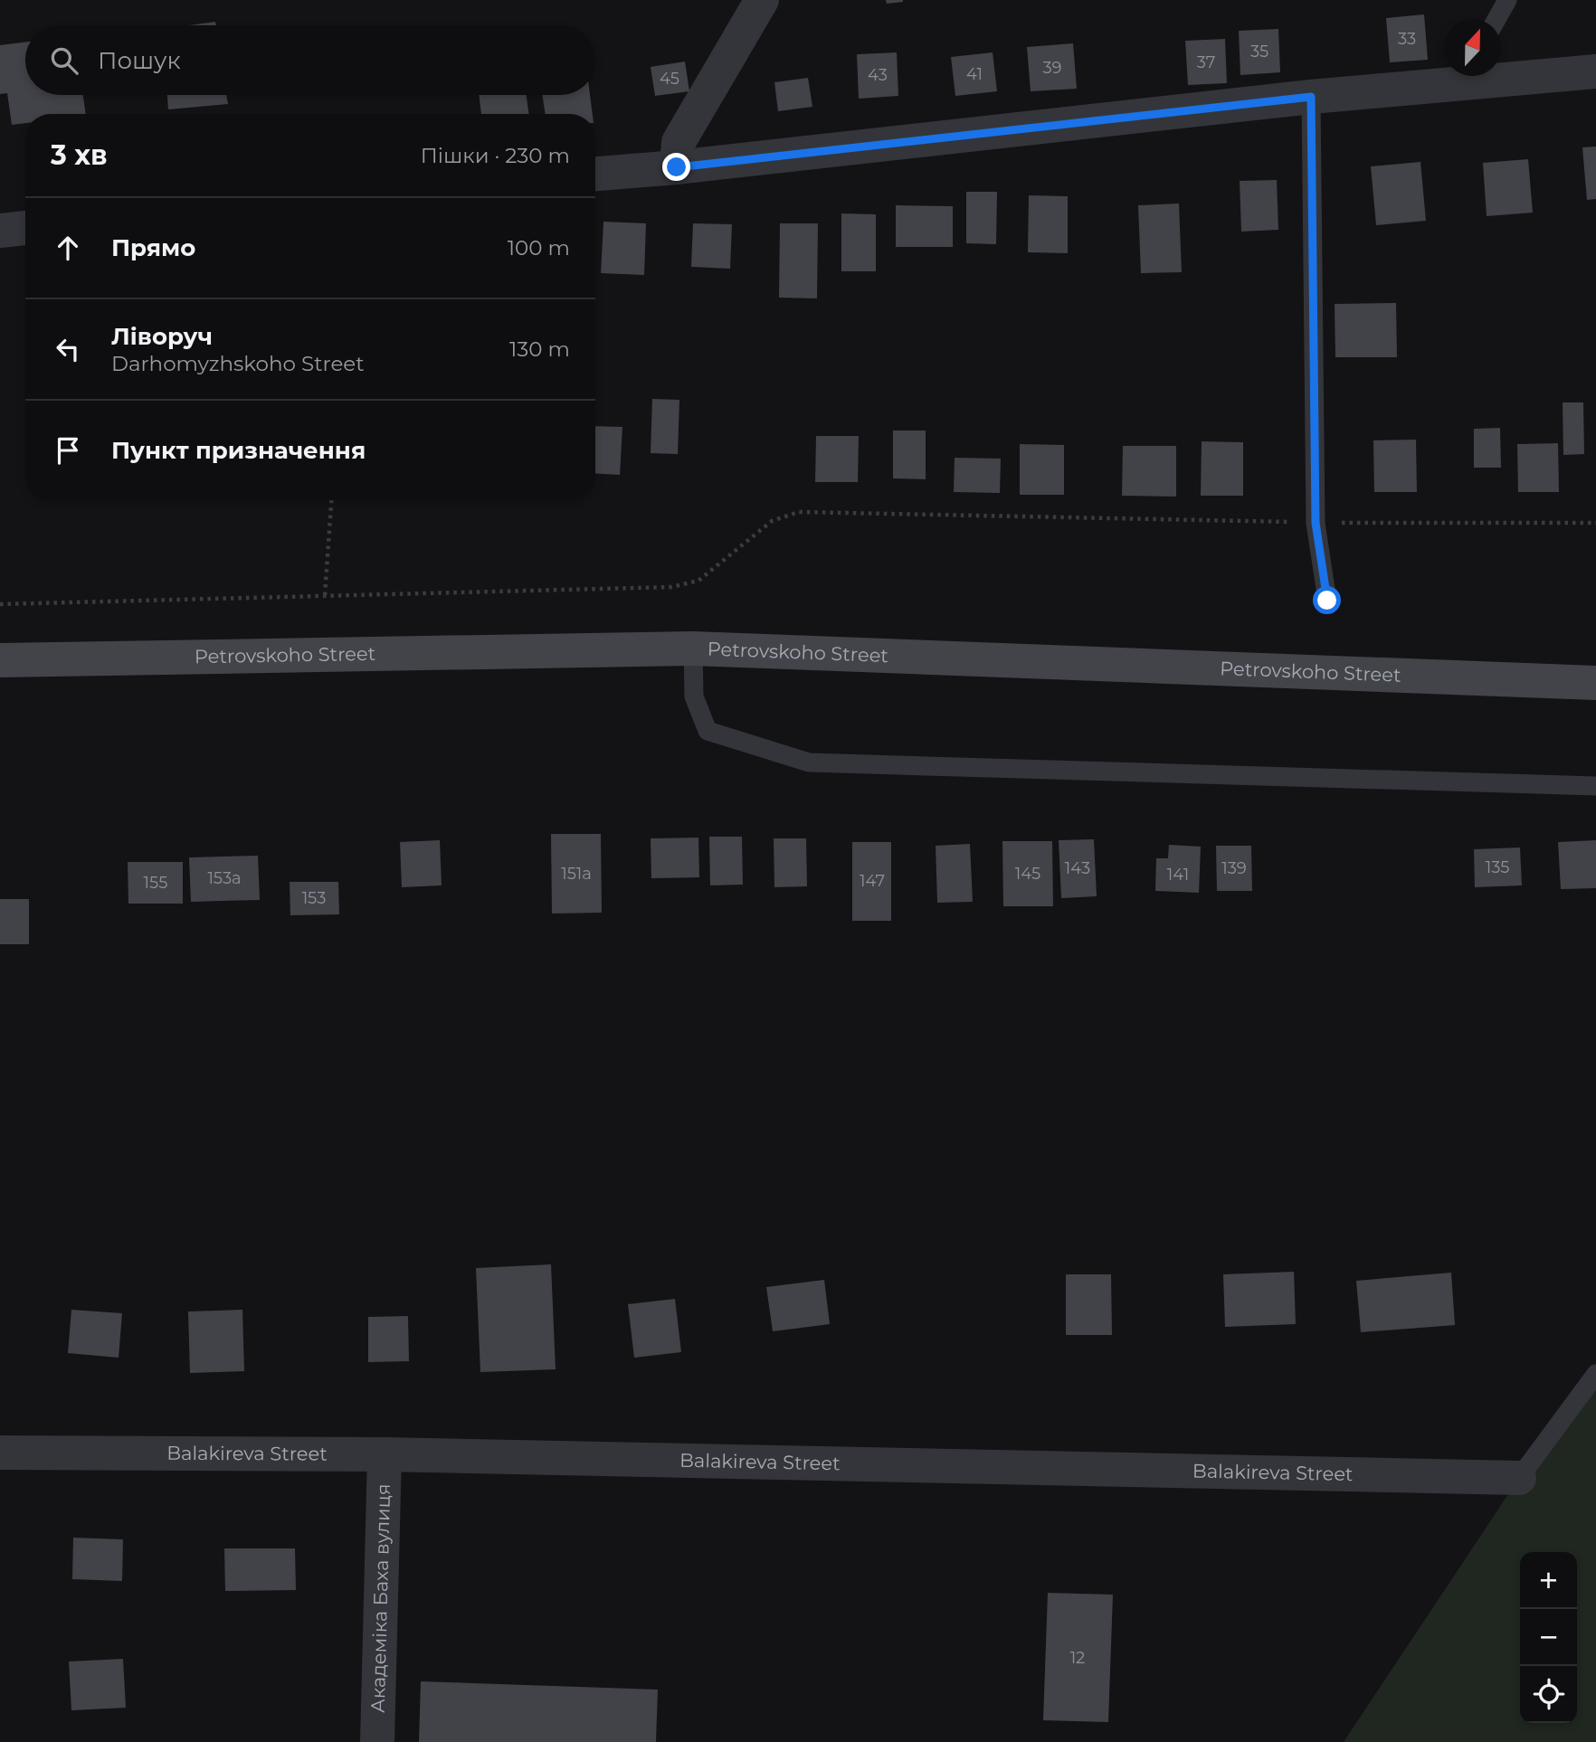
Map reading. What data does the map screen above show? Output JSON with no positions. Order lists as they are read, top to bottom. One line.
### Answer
{"streets":{"main road":["Petrovskoho Street"],"street":["Balakireva Street","Академіка Баха вулиця"]},"crossings":[["Balakireva Street","Академіка Баха вулиця"]],"house_numbers":["33","35","37","39","41","43","45","135","143","139","151а","145","141","153а","147","155","153","12"],"north":"top","page":{"search":"Пошук","heading":["3 хв","Пішки · 230 m"],"list":[["Прямо","100 m"],["Ліворуч","Darhomyzhskoho Street","130 m"],"Пункт призначення"],"map_buttons":["+","−"]}}
